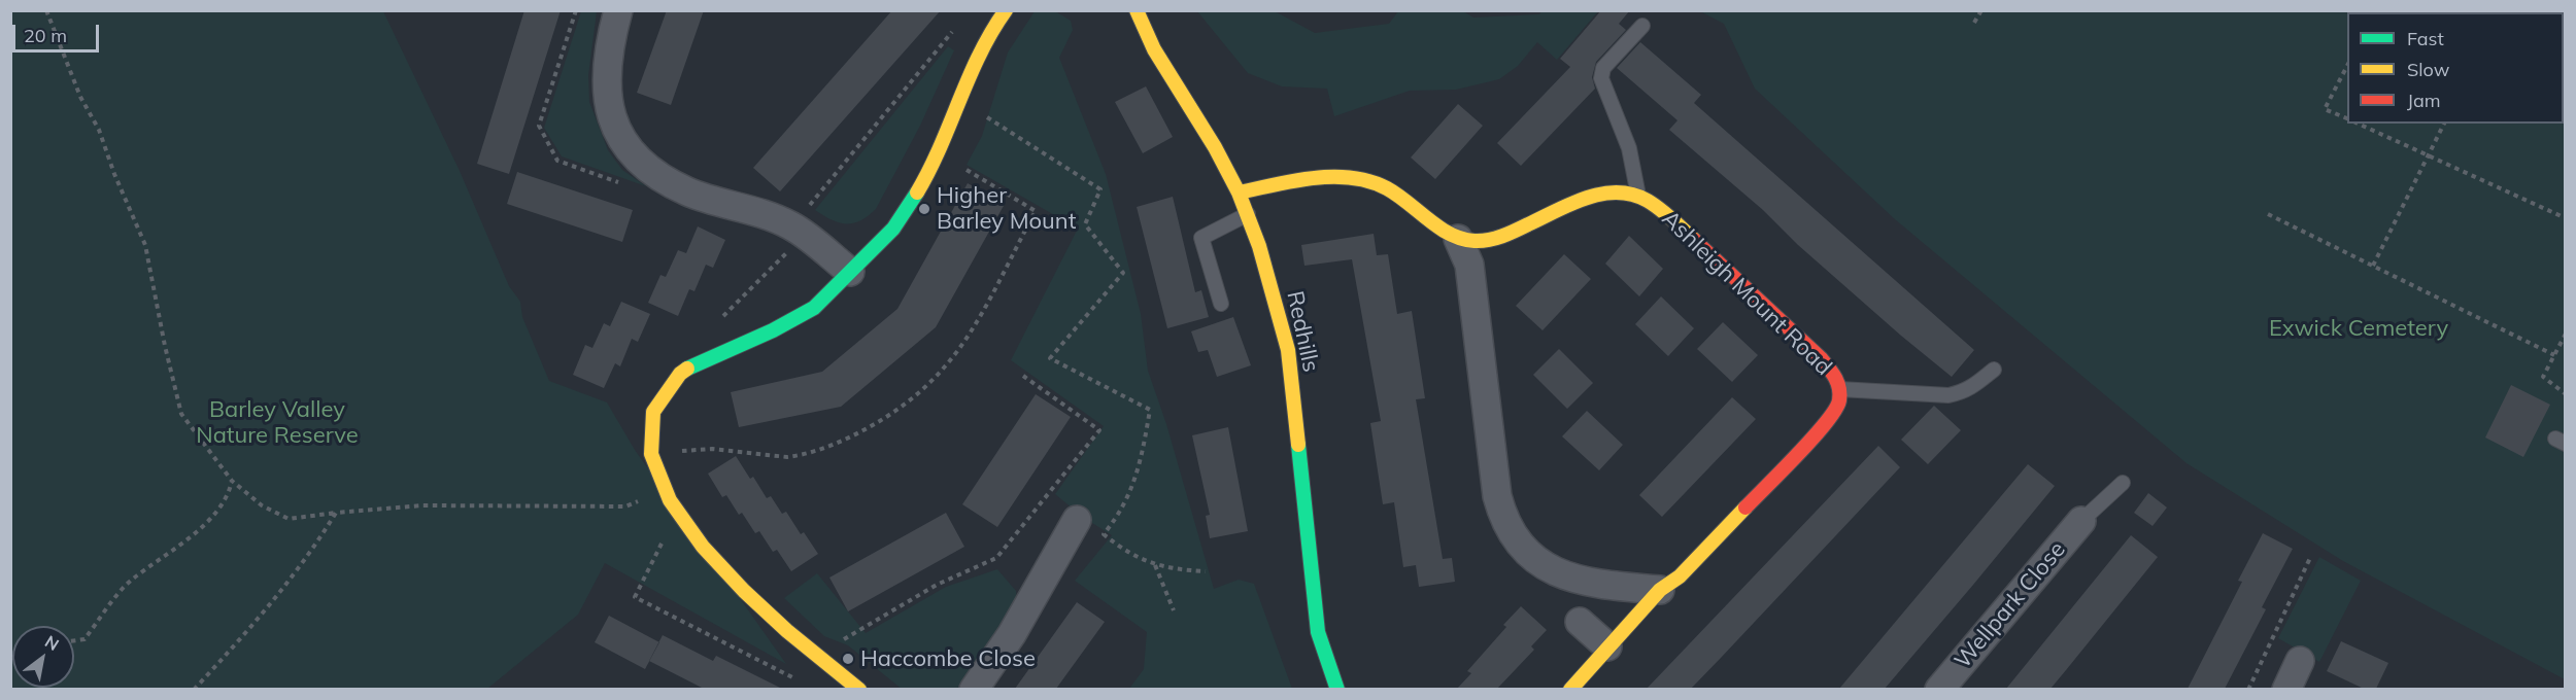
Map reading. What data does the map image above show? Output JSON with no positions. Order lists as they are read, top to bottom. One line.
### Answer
{"streets":{"street":["Ashleigh Mount Road","Redhills","Wellpark Close"]},"parks":["Exwick Cemetery","Barley Valley Nature Reserve"],"places":["Higher Barley Mount","Haccombe Close"],"legend":["Fast","Slow","Jam"],"scale_bar":"20 m","north":"top right"}
